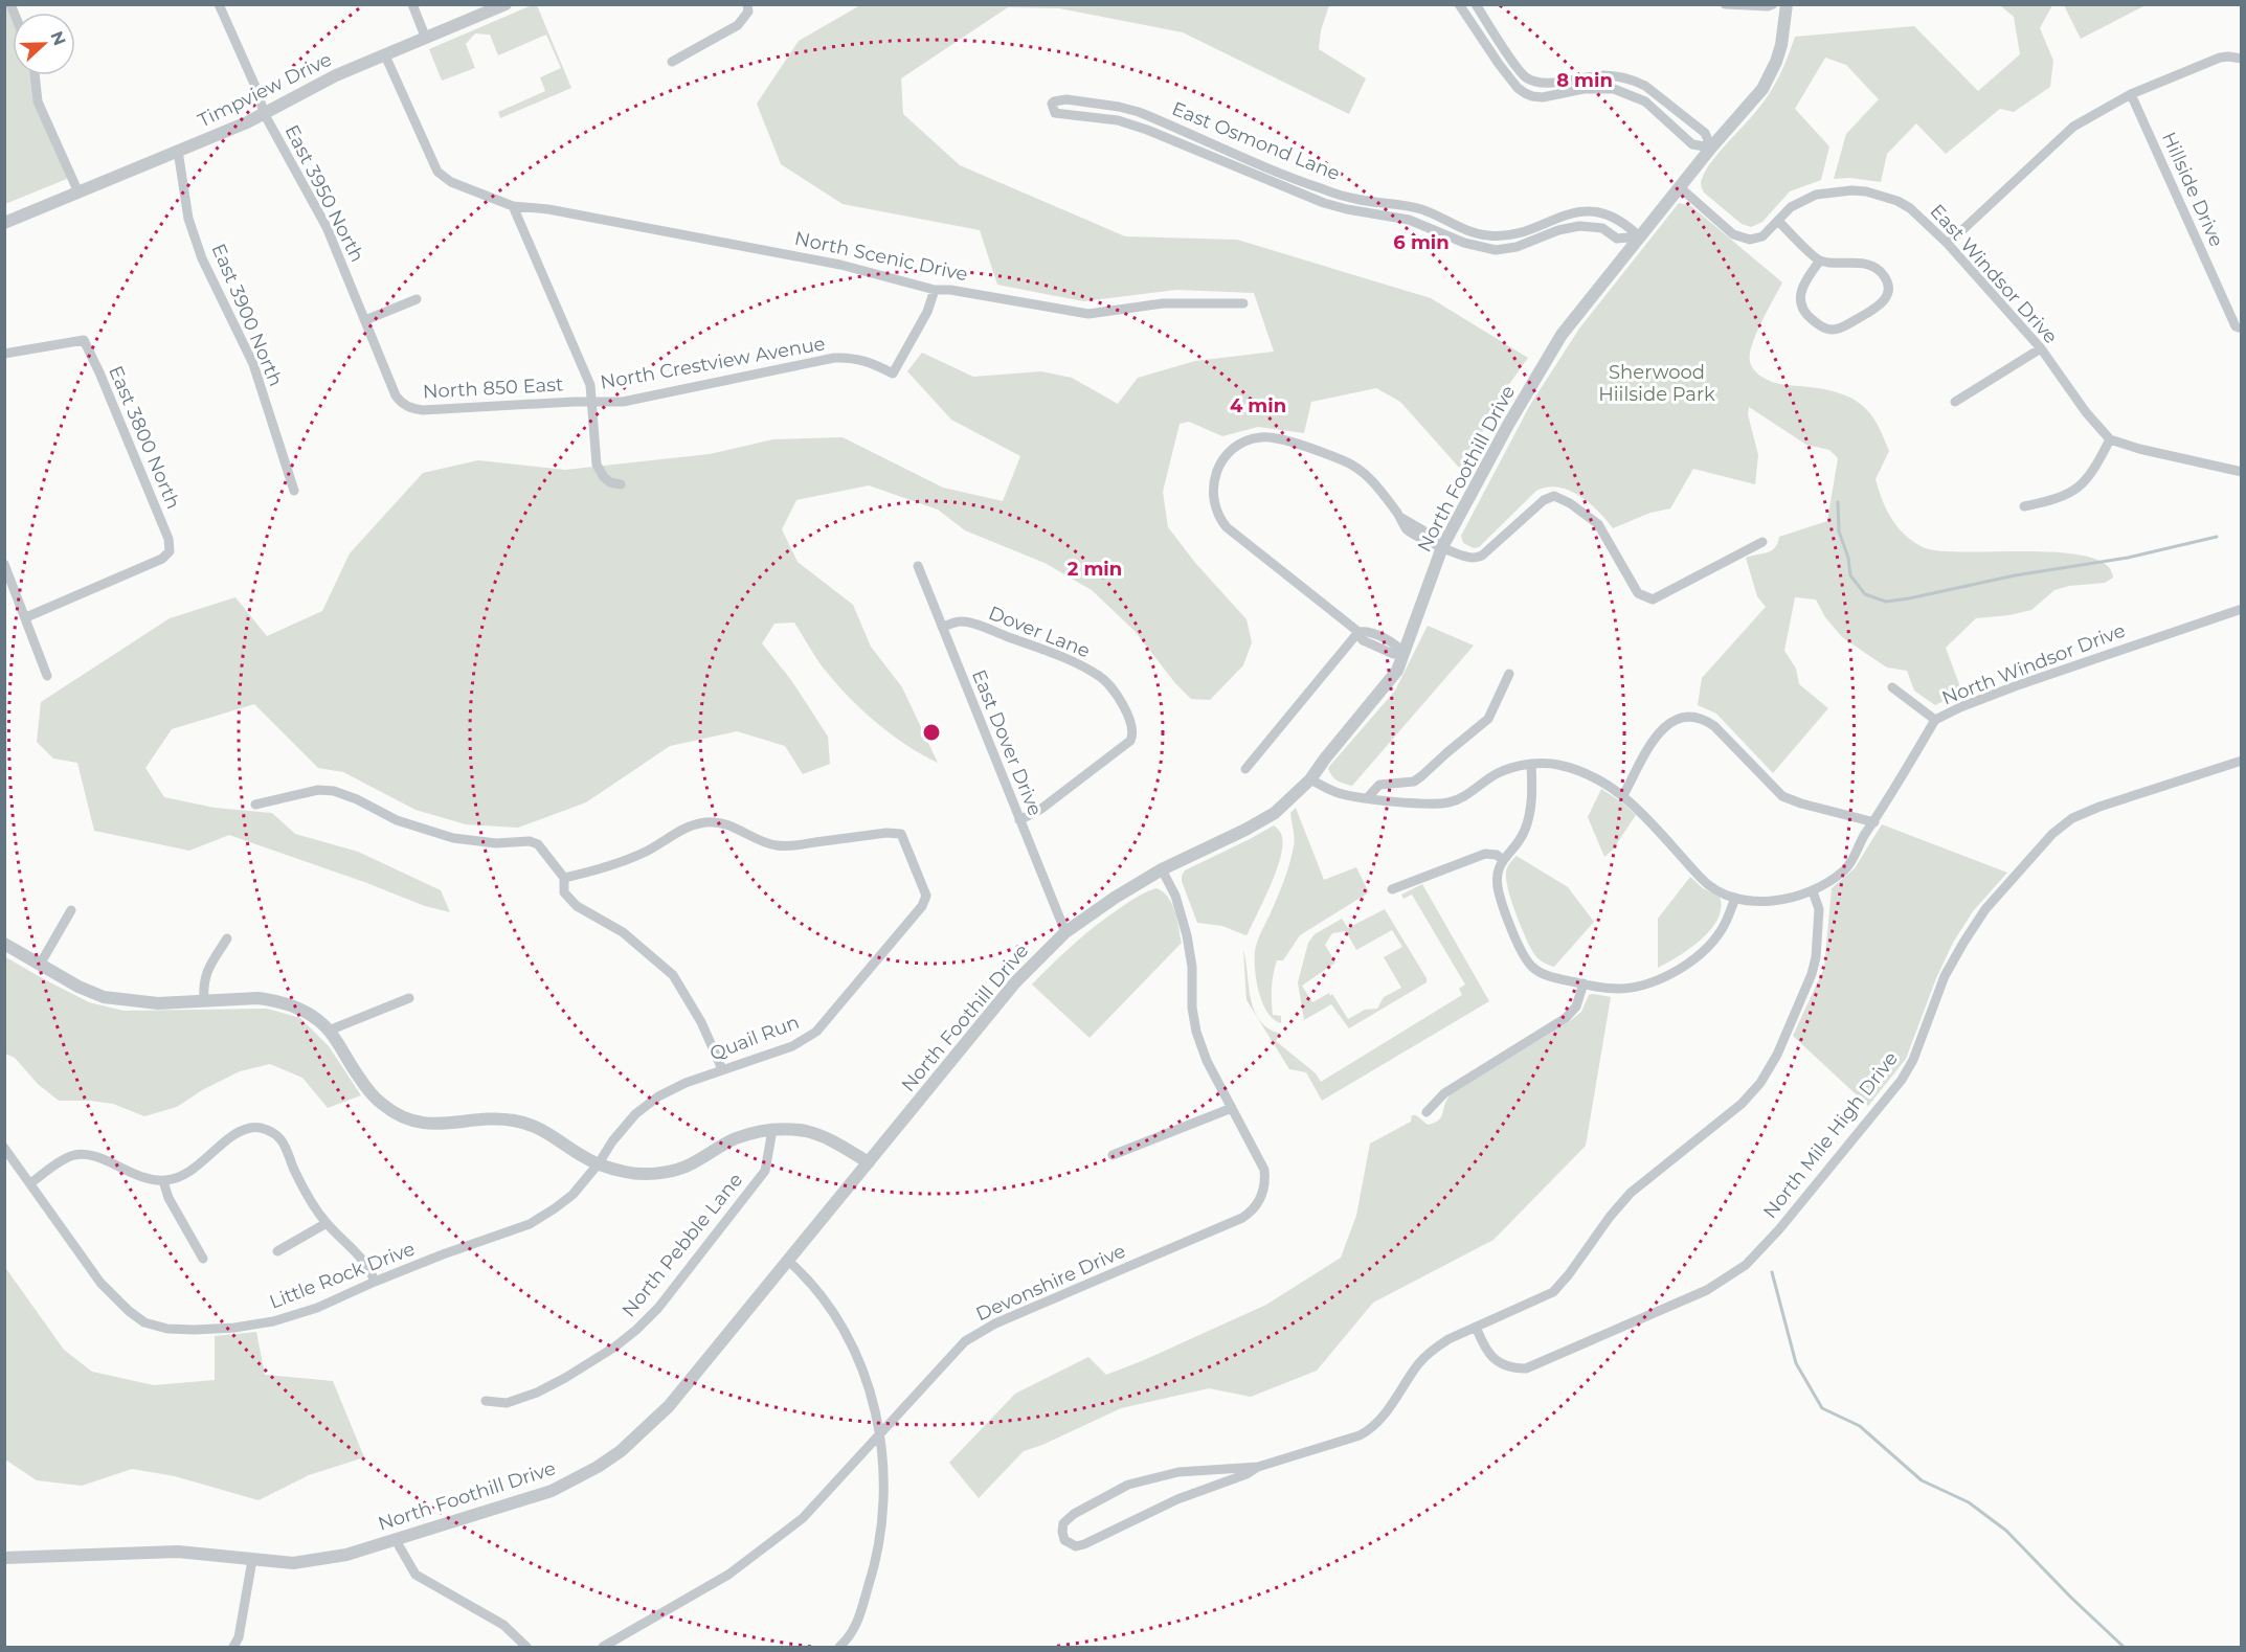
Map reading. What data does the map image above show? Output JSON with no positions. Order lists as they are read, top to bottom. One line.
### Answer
{"streets":{"street":["Timpview Drive","East Osmond Lane","Hillside Drive","East 3950 North","North Scenic Drive","East Windsor Drive","East 3900 North","North Crestview Avenue","North 850 East","East 3800 North","North Foothill Drive","Dover Lane","North Windsor Drive","East Dover Drive","Quail Run","North Mile High Drive","North Pebble Lane","Little Rock Drive","Devonshire Drive"]},"crossings":[["Timpview Drive","East 3950 North"],["Timpview Drive","North Scenic Drive"],["Timpview Drive","East 3900 North"],["East Osmond Lane","North Foothill Drive"],["East 3950 North","North 850 East"],["North Scenic Drive","North Crestview Avenue"],["East Windsor Drive","North Foothill Drive"],["North Crestview Avenue","North 850 East"],["North Foothill Drive","North Windsor Drive"],["North Foothill Drive","East Dover Drive"],["North Foothill Drive","Devonshire Drive"],["Dover Lane","East Dover Drive"],["Quail Run","Little Rock Drive"]],"parks":["Sherwood Hiilside Park"],"north":"right","rings":["8 min","6 min","4 min","2 min"]}
